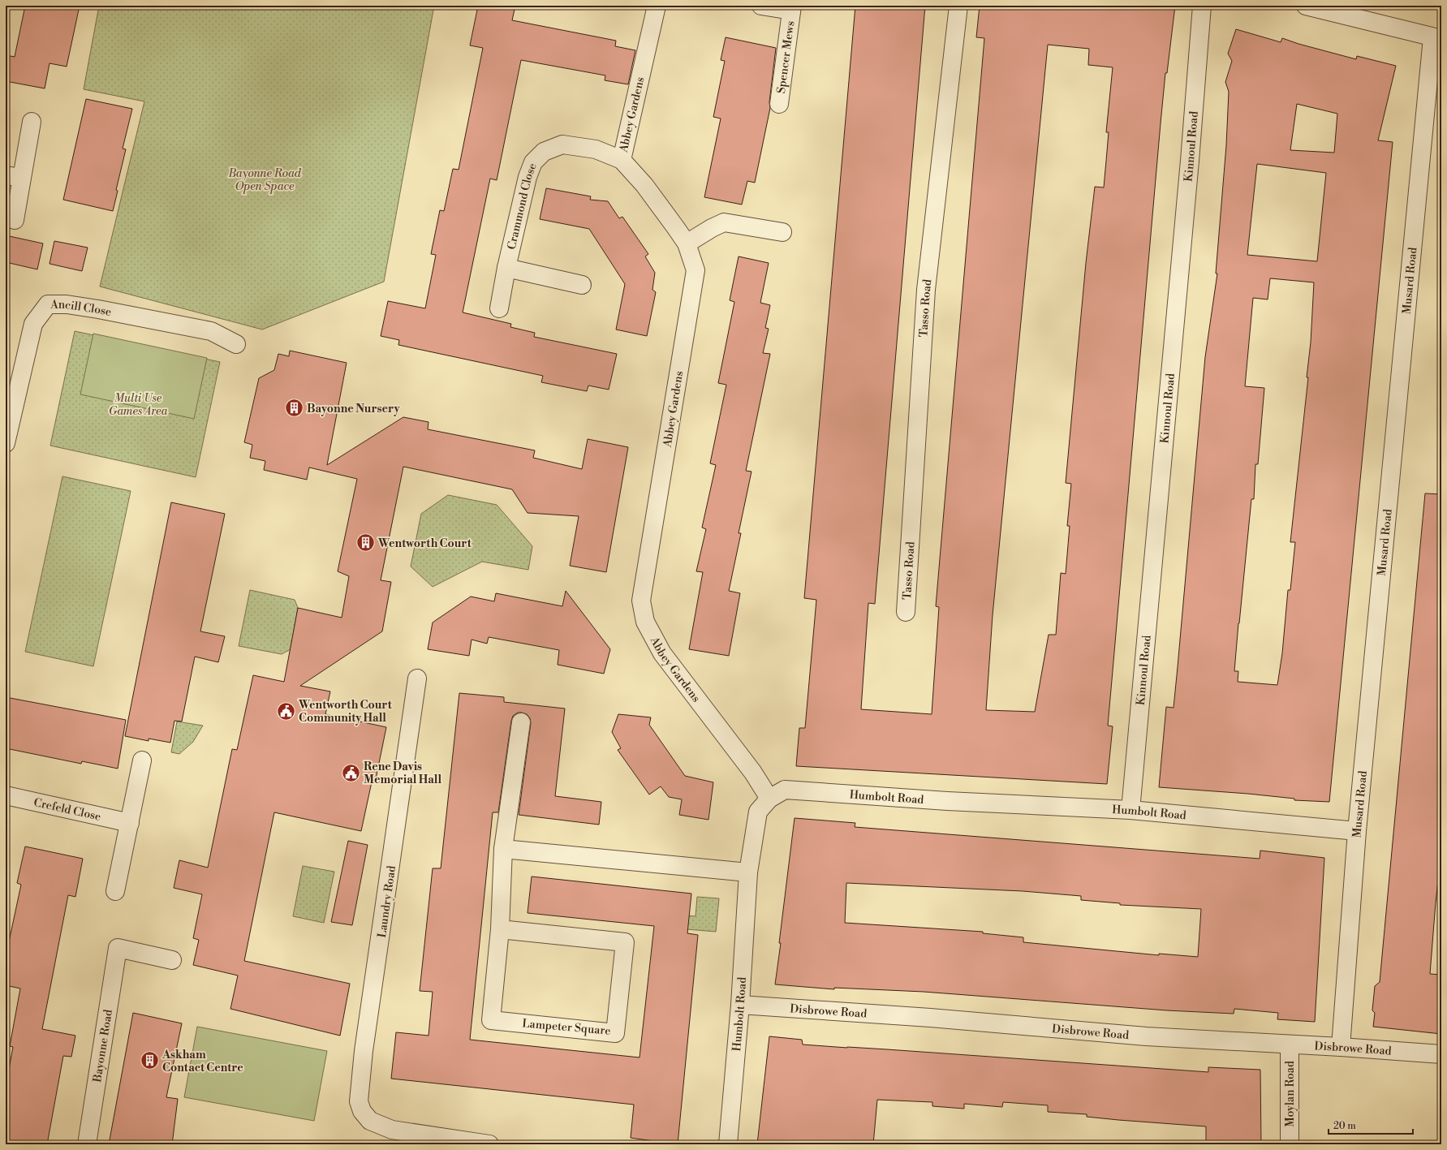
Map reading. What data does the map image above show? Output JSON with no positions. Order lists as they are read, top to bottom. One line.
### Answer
{"streets":{"street":["Spencer Mews","Abbey Gardens","Kinnoul Road","Crammond Close","Musard Road","Tasso Road","Ancill Close","Humbolt Road","Crefeld Close","Laundry Road","Disbrowe Road","Lampeter Square","Bayonne Road","Moylan Road"]},"crossings":[["Abbey Gardens","Crammond Close"],["Abbey Gardens","Humbolt Road"],["Kinnoul Road","Humbolt Road"],["Musard Road","Humbolt Road"],["Musard Road","Disbrowe Road"],["Humbolt Road","Disbrowe Road"],["Disbrowe Road","Moylan Road"]],"parks":["Bayonne Road Open Space","Multi Use Games Area"],"places":{"building":["Bayonne Nursery","Wentworth Court","Askham Contact Centre"],"public building":["Wentworth Court Community Hall","Rene Davis Memorial Hall"]},"scale_bar":"20 m"}
